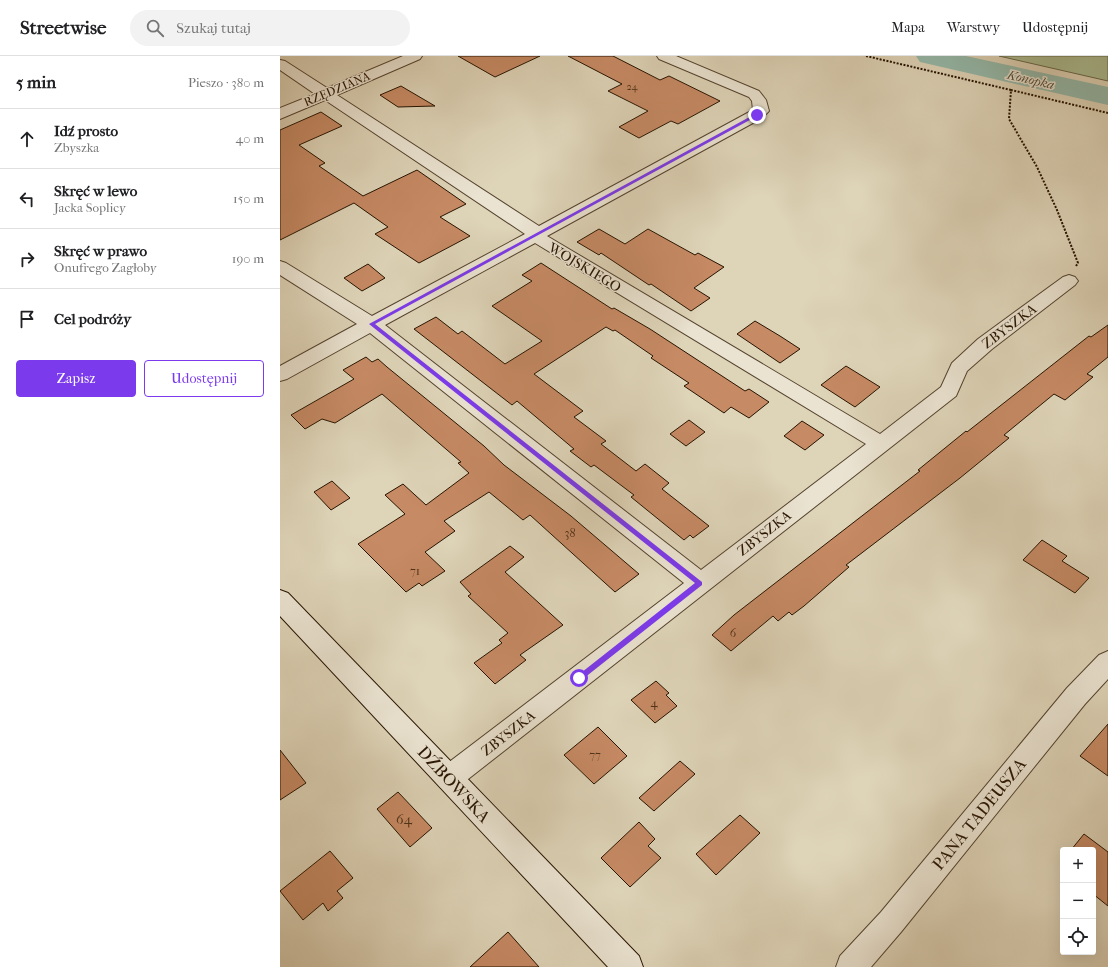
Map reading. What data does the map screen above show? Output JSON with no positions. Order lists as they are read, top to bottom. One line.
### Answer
{"streets":{"street":["RZĘDZIANA","WOJSKIEGO","ZBYSZKA","DŹBOWSKA","PANA TADEUSZA"]},"crossings":[["RZĘDZIANA","WOJSKIEGO"],["WOJSKIEGO","ZBYSZKA"],["ZBYSZKA","DŹBOWSKA"]],"water":["Konopka"],"house_numbers":["24","38","71","6","4","77","64"],"page":{"header":"Streetwise","search":"Szukaj tutaj","nav":["Mapa","Warstwy","Udostępnij"],"heading":["5 min","Pieszo · 380 m"],"list":[["Idź prosto","Zbyszka","40 m"],["Skręć w lewo","Jacka Soplicy","150 m"],["Skręć w prawo","Onufrego Zagłoby","190 m"],"Cel podróży"],"buttons":["Zapisz","Udostępnij"],"map_buttons":["+","−"]}}
